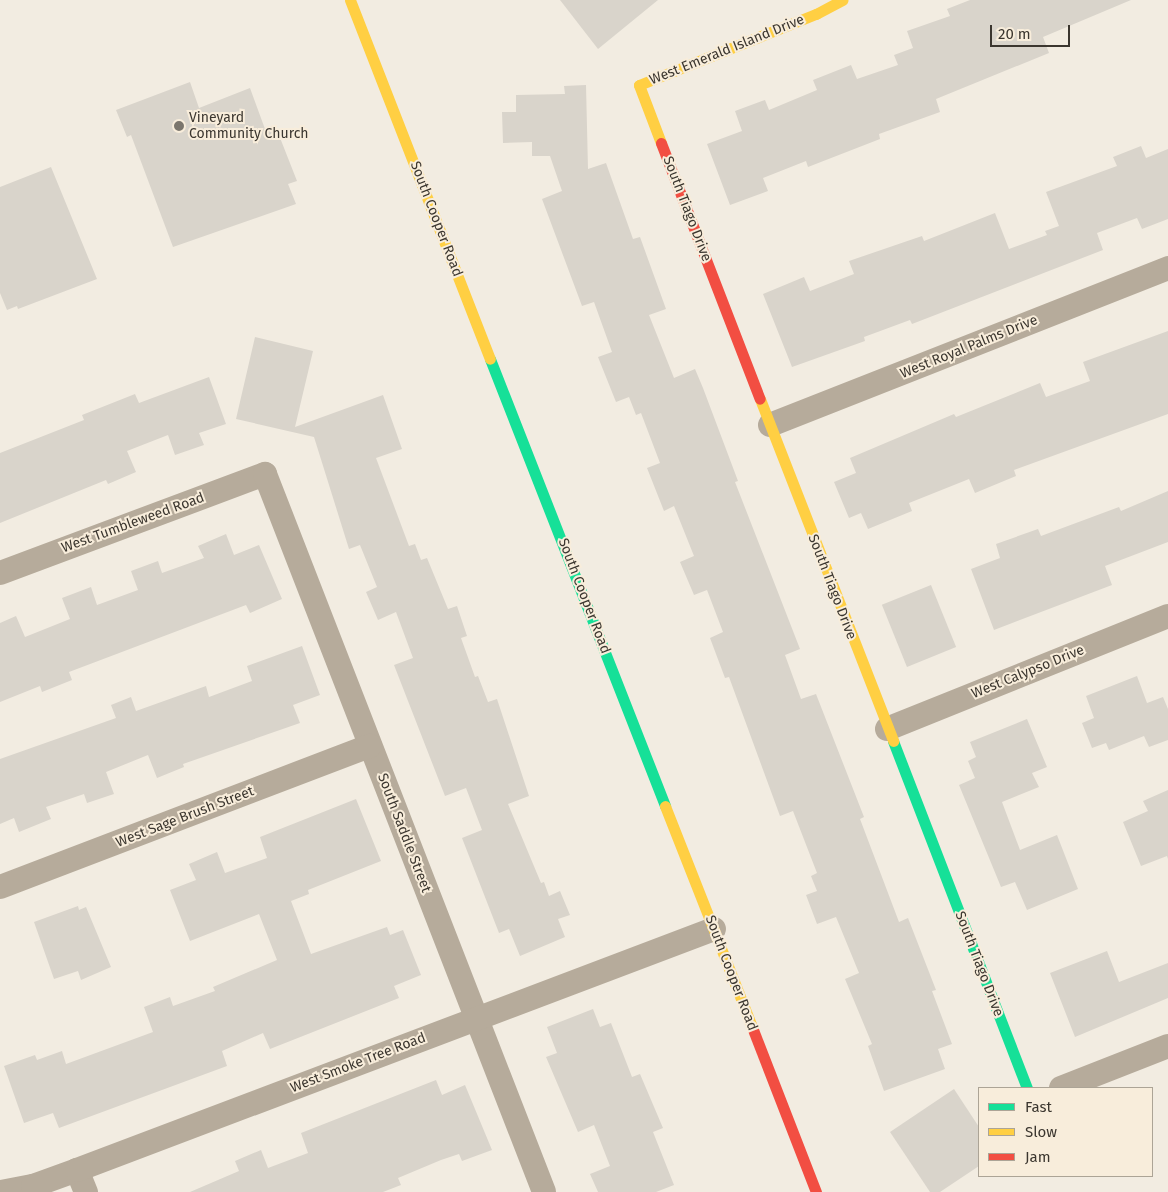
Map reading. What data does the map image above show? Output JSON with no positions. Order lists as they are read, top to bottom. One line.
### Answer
{"streets":{"street":["West Emerald Island Drive","South Tiago Drive","South Cooper Road","West Royal Palms Drive","West Tumbleweed Road","West Calypso Drive","West Sage Brush Street","South Saddle Street","West Smoke Tree Road"]},"crossings":[["West Emerald Island Drive","South Tiago Drive"],["South Tiago Drive","West Royal Palms Drive"],["South Tiago Drive","West Calypso Drive"],["South Cooper Road","West Smoke Tree Road"],["West Tumbleweed Road","South Saddle Street"],["West Sage Brush Street","South Saddle Street"],["South Saddle Street","West Smoke Tree Road"]],"places":["Vineyard Community Church"],"legend":["Fast","Slow","Jam"],"scale_bar":"20 m"}
